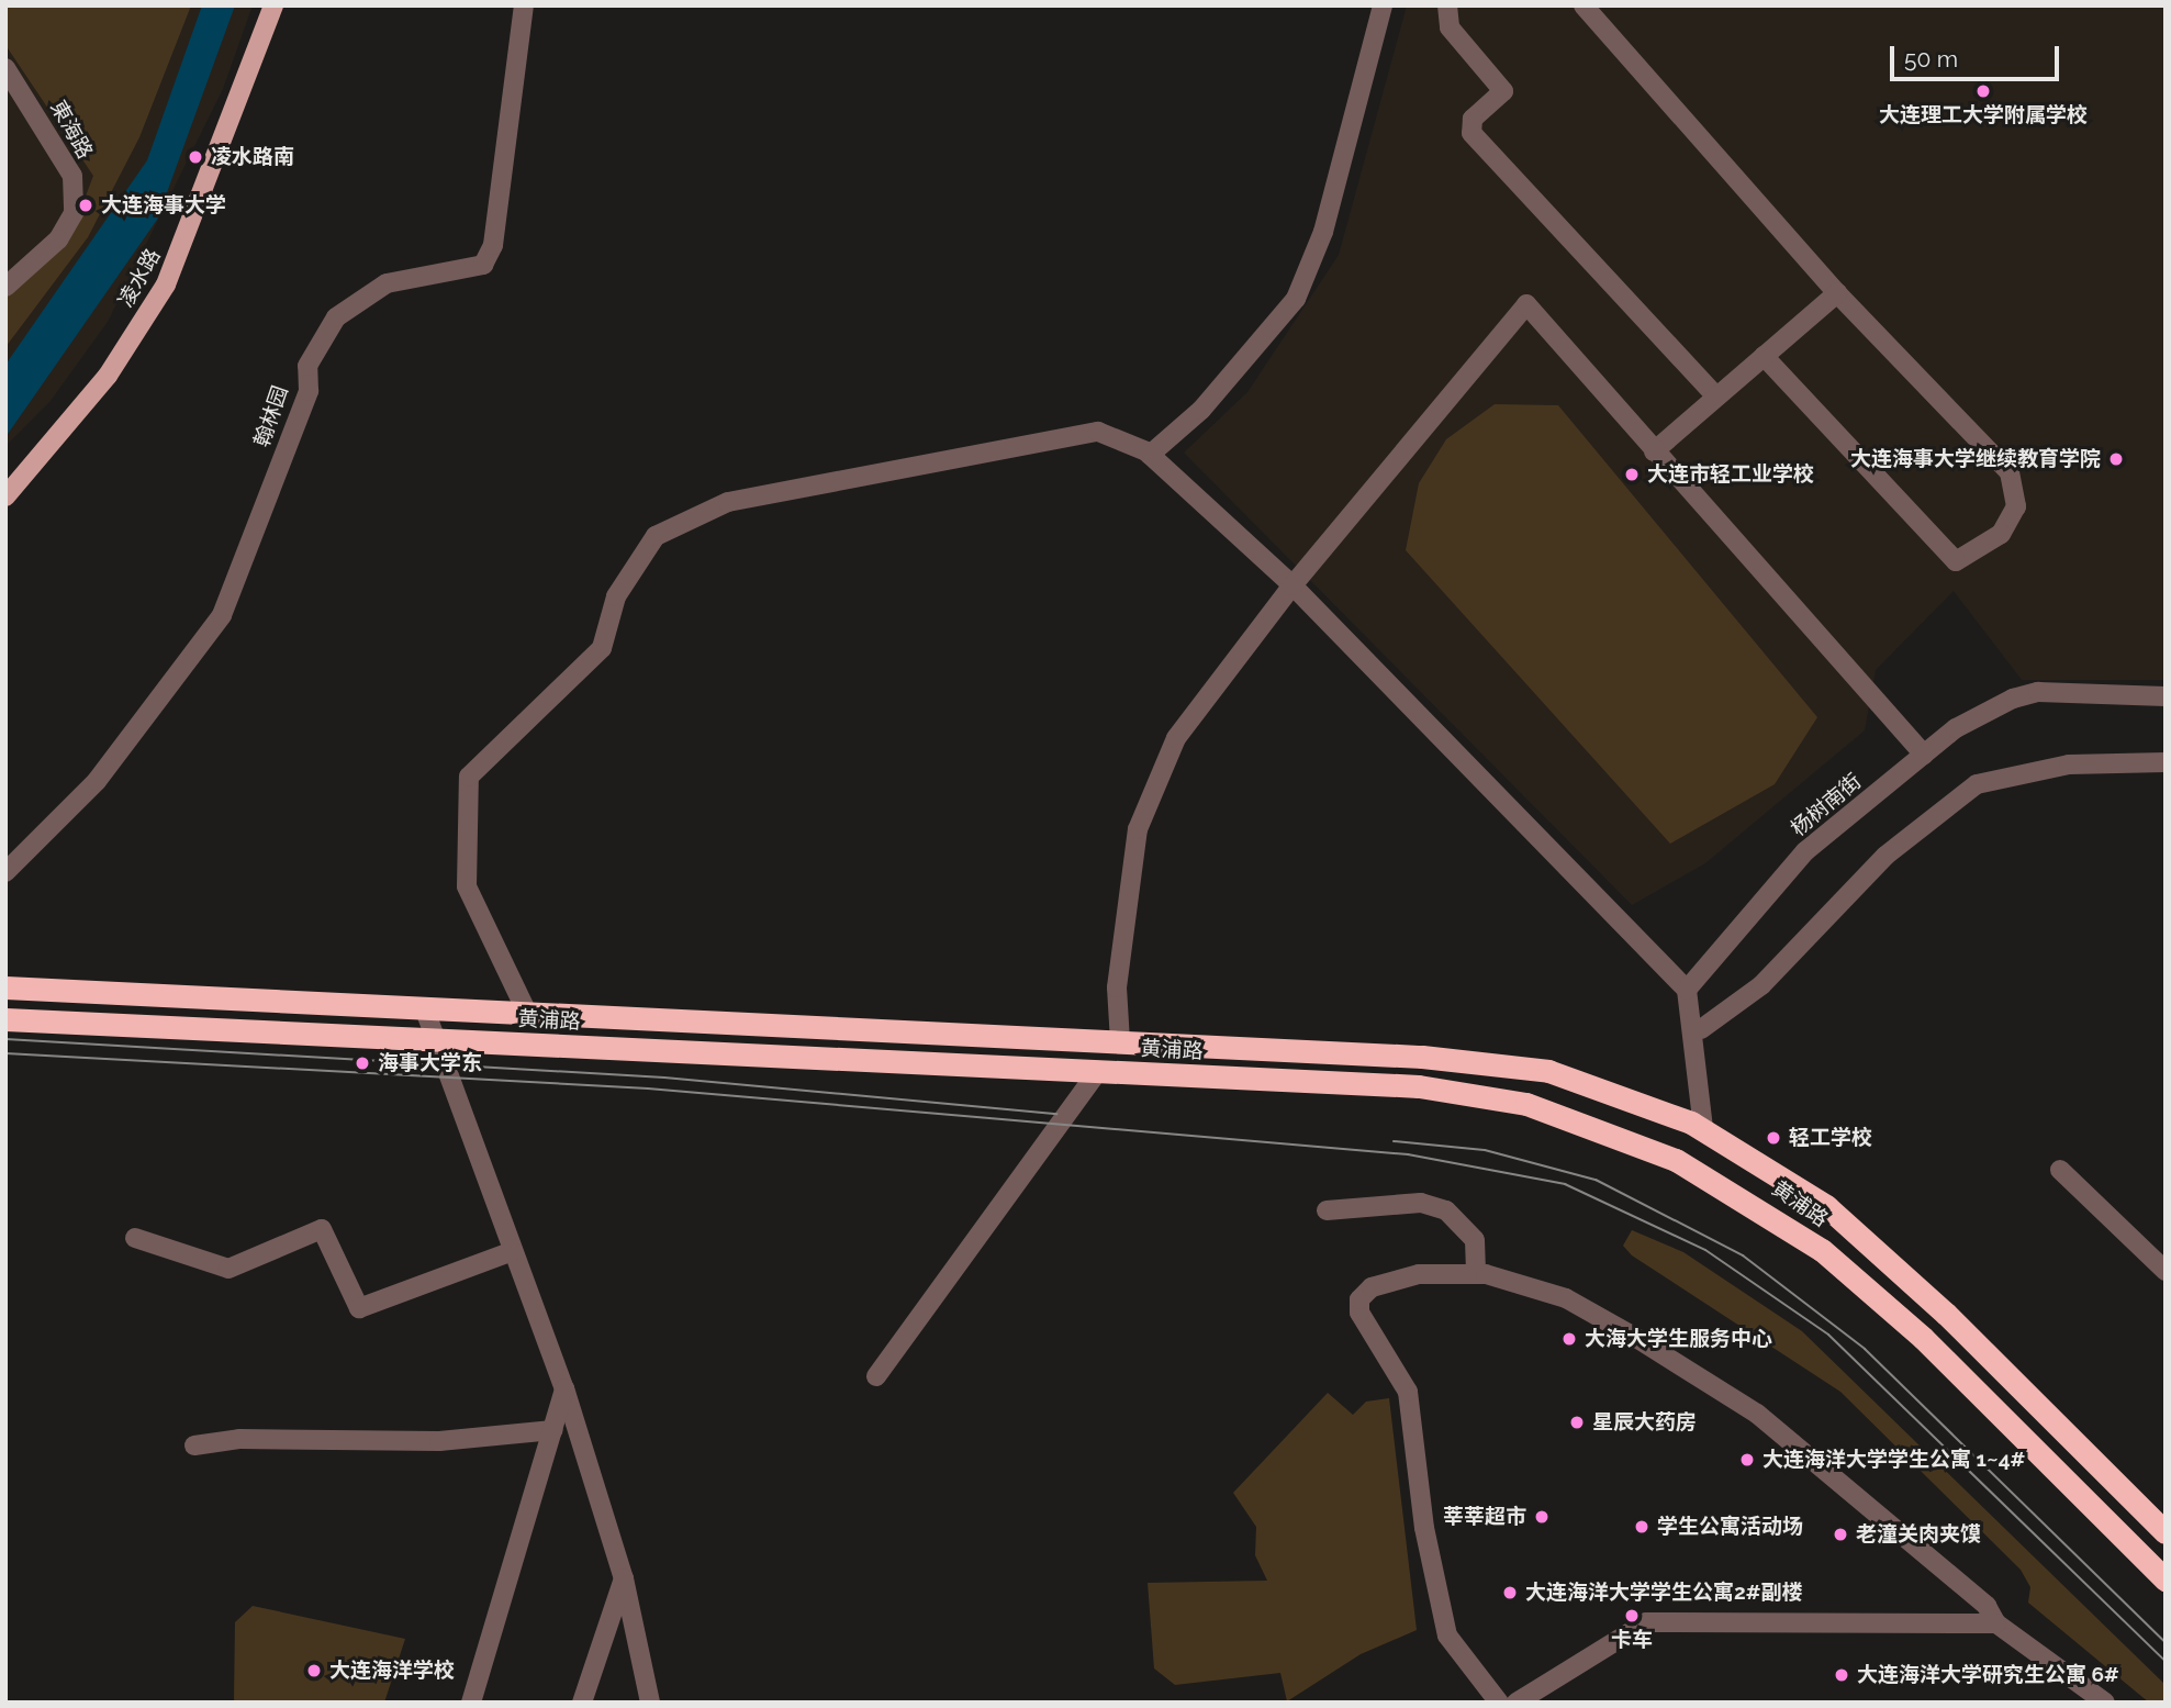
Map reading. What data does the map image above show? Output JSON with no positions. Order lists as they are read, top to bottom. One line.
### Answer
{"streets":{"highway":["黄浦路"],"main road":["凌水路"],"street":["東海路","翰林园","杨树南街"]},"places":["大连理工大学附属学校","凌水路南","大连海事大学","大连海事大学继续教育学院","大连市轻工业学校","海事大学东","轻工学校","大海大学生服务中心","星辰大药房","大连海洋大学学生公寓 1~4#","莘莘超市","学生公寓活动场","老潼关肉夹馍","大连海洋大学学生公寓2#副楼","卡车","大连海洋学校","大连海洋大学研究生公寓 6#"],"scale_bar":"50 m"}
